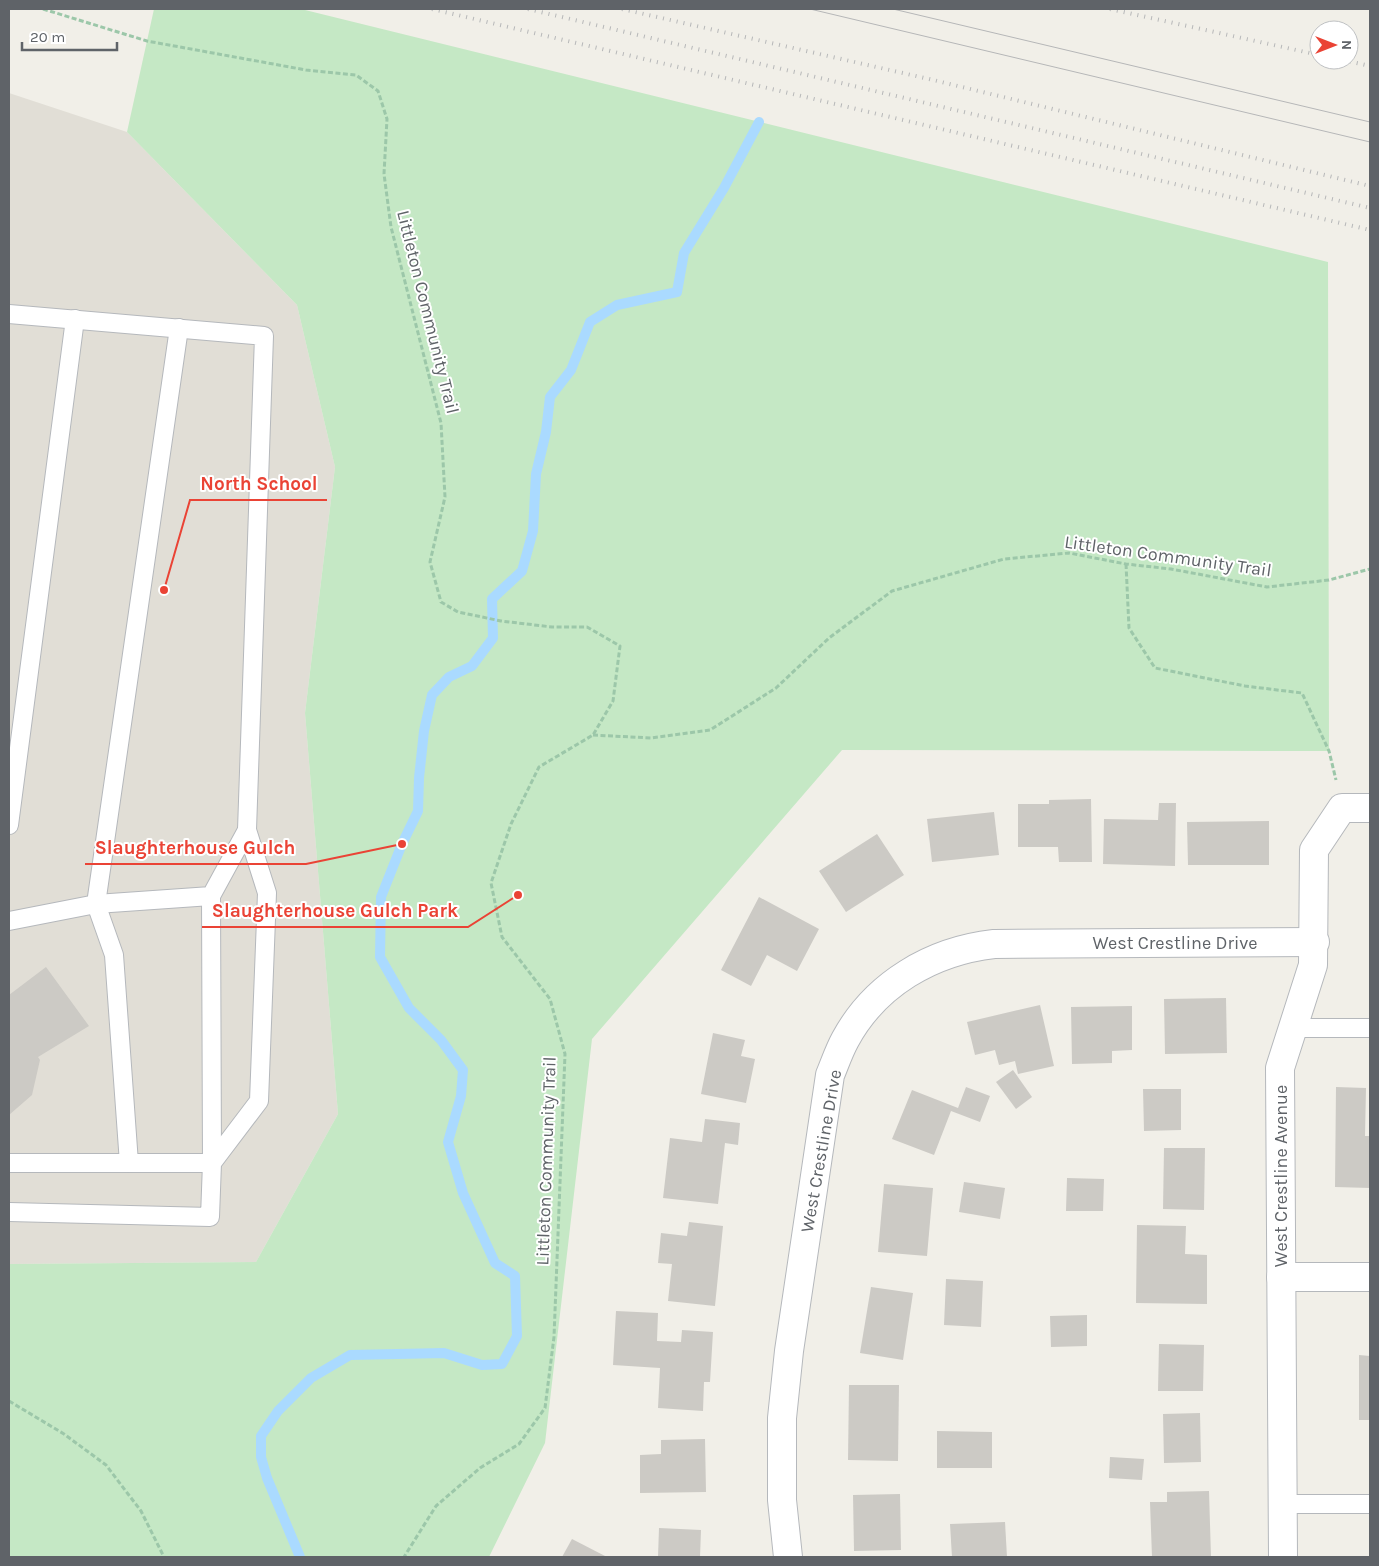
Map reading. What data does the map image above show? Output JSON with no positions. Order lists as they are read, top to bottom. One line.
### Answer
{"streets":{"street":["West Crestline Drive","West Crestline Avenue"],"path":["Littleton Community Trail"]},"crossings":[["West Crestline Drive","West Crestline Avenue"]],"places":["North School","Slaughterhouse Gulch","Slaughterhouse Gulch Park"],"scale_bar":"20 m","north":"right"}
